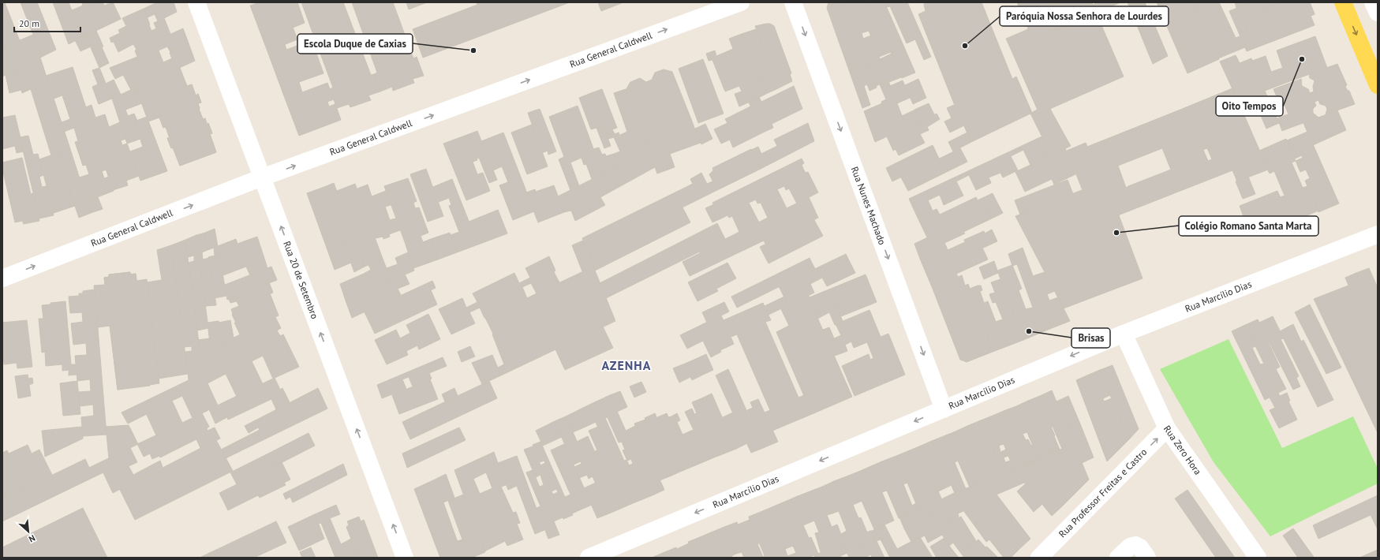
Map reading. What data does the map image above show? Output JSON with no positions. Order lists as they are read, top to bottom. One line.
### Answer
{"streets":{"street":["Rua General Caldwell","Rua Nunes Machado","Rua 20 de Setembro","Rua Marcílio Dias","Rua Zero Hora","Rua Professor Freitas e Castro"]},"crossings":[["Rua General Caldwell","Rua 20 de Setembro"],["Rua Nunes Machado","Rua Marcílio Dias"],["Rua Marcílio Dias","Rua Zero Hora"],["Rua Zero Hora","Rua Professor Freitas e Castro"]],"one_way":["Rua General Caldwell","Rua Nunes Machado","Rua 20 de Setembro","Rua Marcílio Dias","Rua Professor Freitas e Castro"],"districts":["AZENHA"],"places":["Paróquia Nossa Senhora de Lourdes","Escola Duque de Caxias","Oito Tempos","Colégio Romano Santa Marta","Brisas"],"scale_bar":"20 m","north":"bottom right"}
